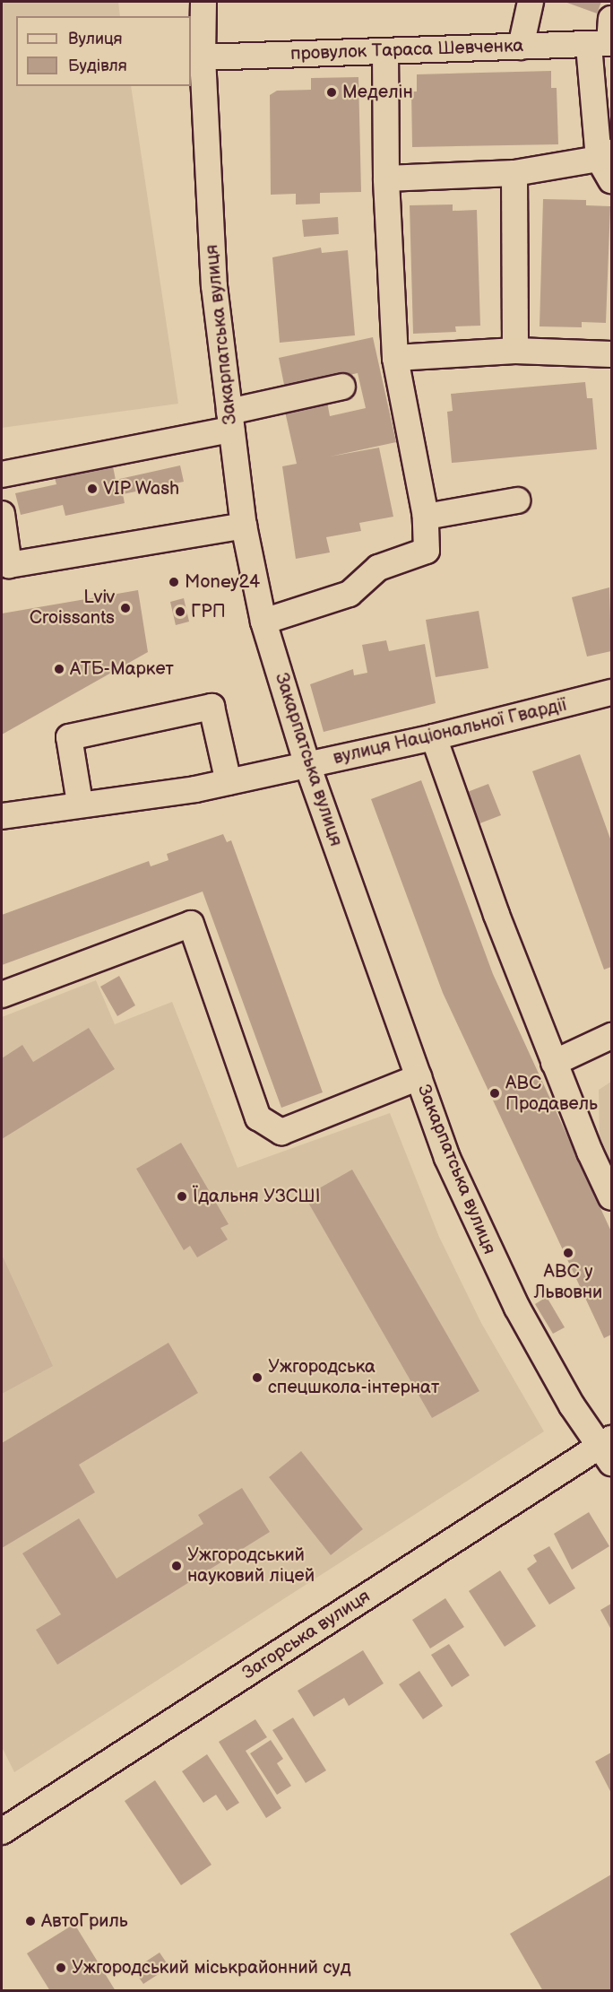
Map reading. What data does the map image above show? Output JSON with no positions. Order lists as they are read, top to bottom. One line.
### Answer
{"streets":{"street":["провулок Тараса Шевченка","Закарпатська вулиця","вулиця Національної Гвардії","Загорська вулиця"]},"crossings":[["провулок Тараса Шевченка","Закарпатська вулиця"],["Закарпатська вулиця","вулиця Національної Гвардії"],["Закарпатська вулиця","Загорська вулиця"]],"places":["Меделін","VIP Wash","Money24","Lviv Croissants","ГРП","АТБ-Маркет","ABC Продавель","Їдальня УЗСШІ","ABC у Львовни","Ужгородська спецшкола-інтернат","Ужгородський науковий ліцей","АвтоГриль","Ужгородський міськрайонний суд"],"legend":["Вулиця","Будівля"]}
